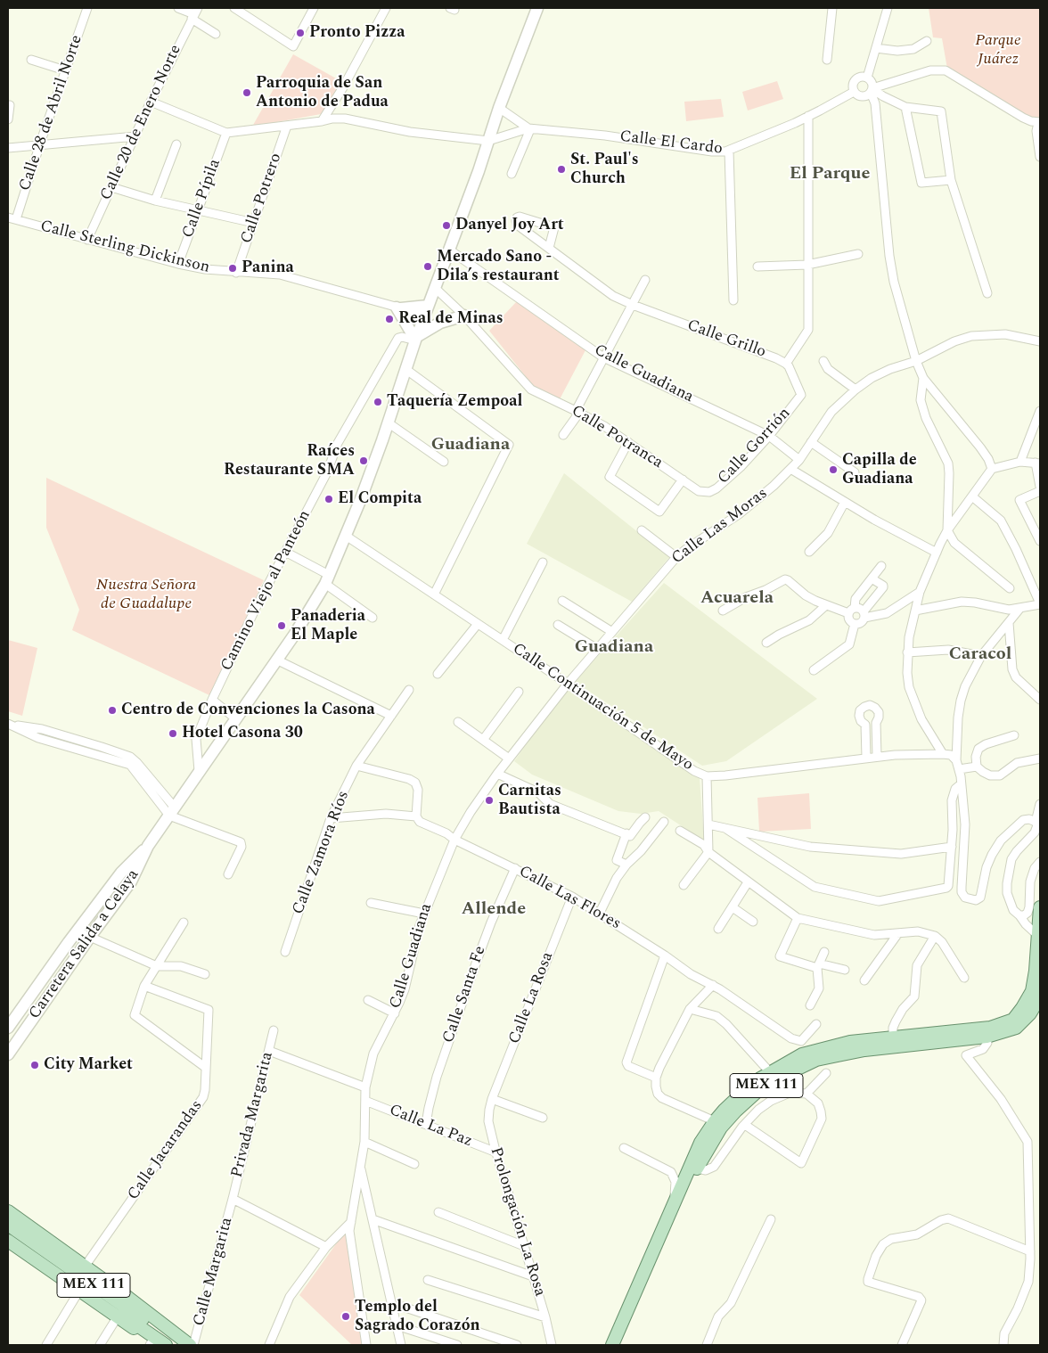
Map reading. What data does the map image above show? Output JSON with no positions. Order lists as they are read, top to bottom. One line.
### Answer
{"streets":{"main road":["Carretera Salida a Celaya","MEX 111"],"street":["Calle 28 de Abril Norte","Calle 20 de Enero Norte","Calle El Cardo","Calle Pípila","Calle Potrero","Calle Sterling Dickinson","Calle Grillo","Calle Guadiana","Calle Potranca","Calle Gorrión","Calle Las Moras","Camino Viejo al Panteón","Calle Continuación 5 de Mayo","Calle Zamora Ríos","Calle Las Flores","Calle Santa Fe","Calle La Rosa","Privada Margarita","Calle La Paz","Calle Jacarandas","Prolongación La Rosa","Calle Margarita"]},"crossings":[["Calle 28 de Abril Norte","Calle Sterling Dickinson"],["Calle 20 de Enero Norte","Calle Sterling Dickinson"],["Calle Pípila","Calle Sterling Dickinson"],["Calle Potrero","Calle Sterling Dickinson"],["Calle Grillo","Calle Gorrión"],["Calle Guadiana","Calle Gorrión"],["Calle Guadiana","Calle Las Moras"],["Calle Guadiana","Calle Las Flores"],["Calle Guadiana","Calle La Paz"],["Calle Potranca","Calle Gorrión"],["Calle Las Moras","Calle Continuación 5 de Mayo"],["Calle Las Flores","Calle Santa Fe"],["Calle Las Flores","Calle La Rosa"],["Calle Santa Fe","Calle La Paz"],["Calle La Rosa","Prolongación La Rosa"],["Privada Margarita","Calle Margarita"],["Calle La Paz","Prolongación La Rosa"]],"districts":["El Parque","Guadiana","Acuarela","Guadiana","Caracol","Allende"],"parks":["Parque Juárez","Nuestra Señora de Guadalupe"],"places":["Pronto Pizza","Parroquia de San Antonio de Padua","St. Paul's Church","Danyel Joy Art","Mercado Sano - Dila’s restaurant","Panina","Real de Minas","Taquería Zempoal","Raíces Restaurante SMA","Capilla de Guadiana","El Compita","Panaderia El Maple","Centro de Convenciones la Casona","Hotel Casona 30","Carnitas Bautista","City Market","Templo del Sagrado Corazón"]}
